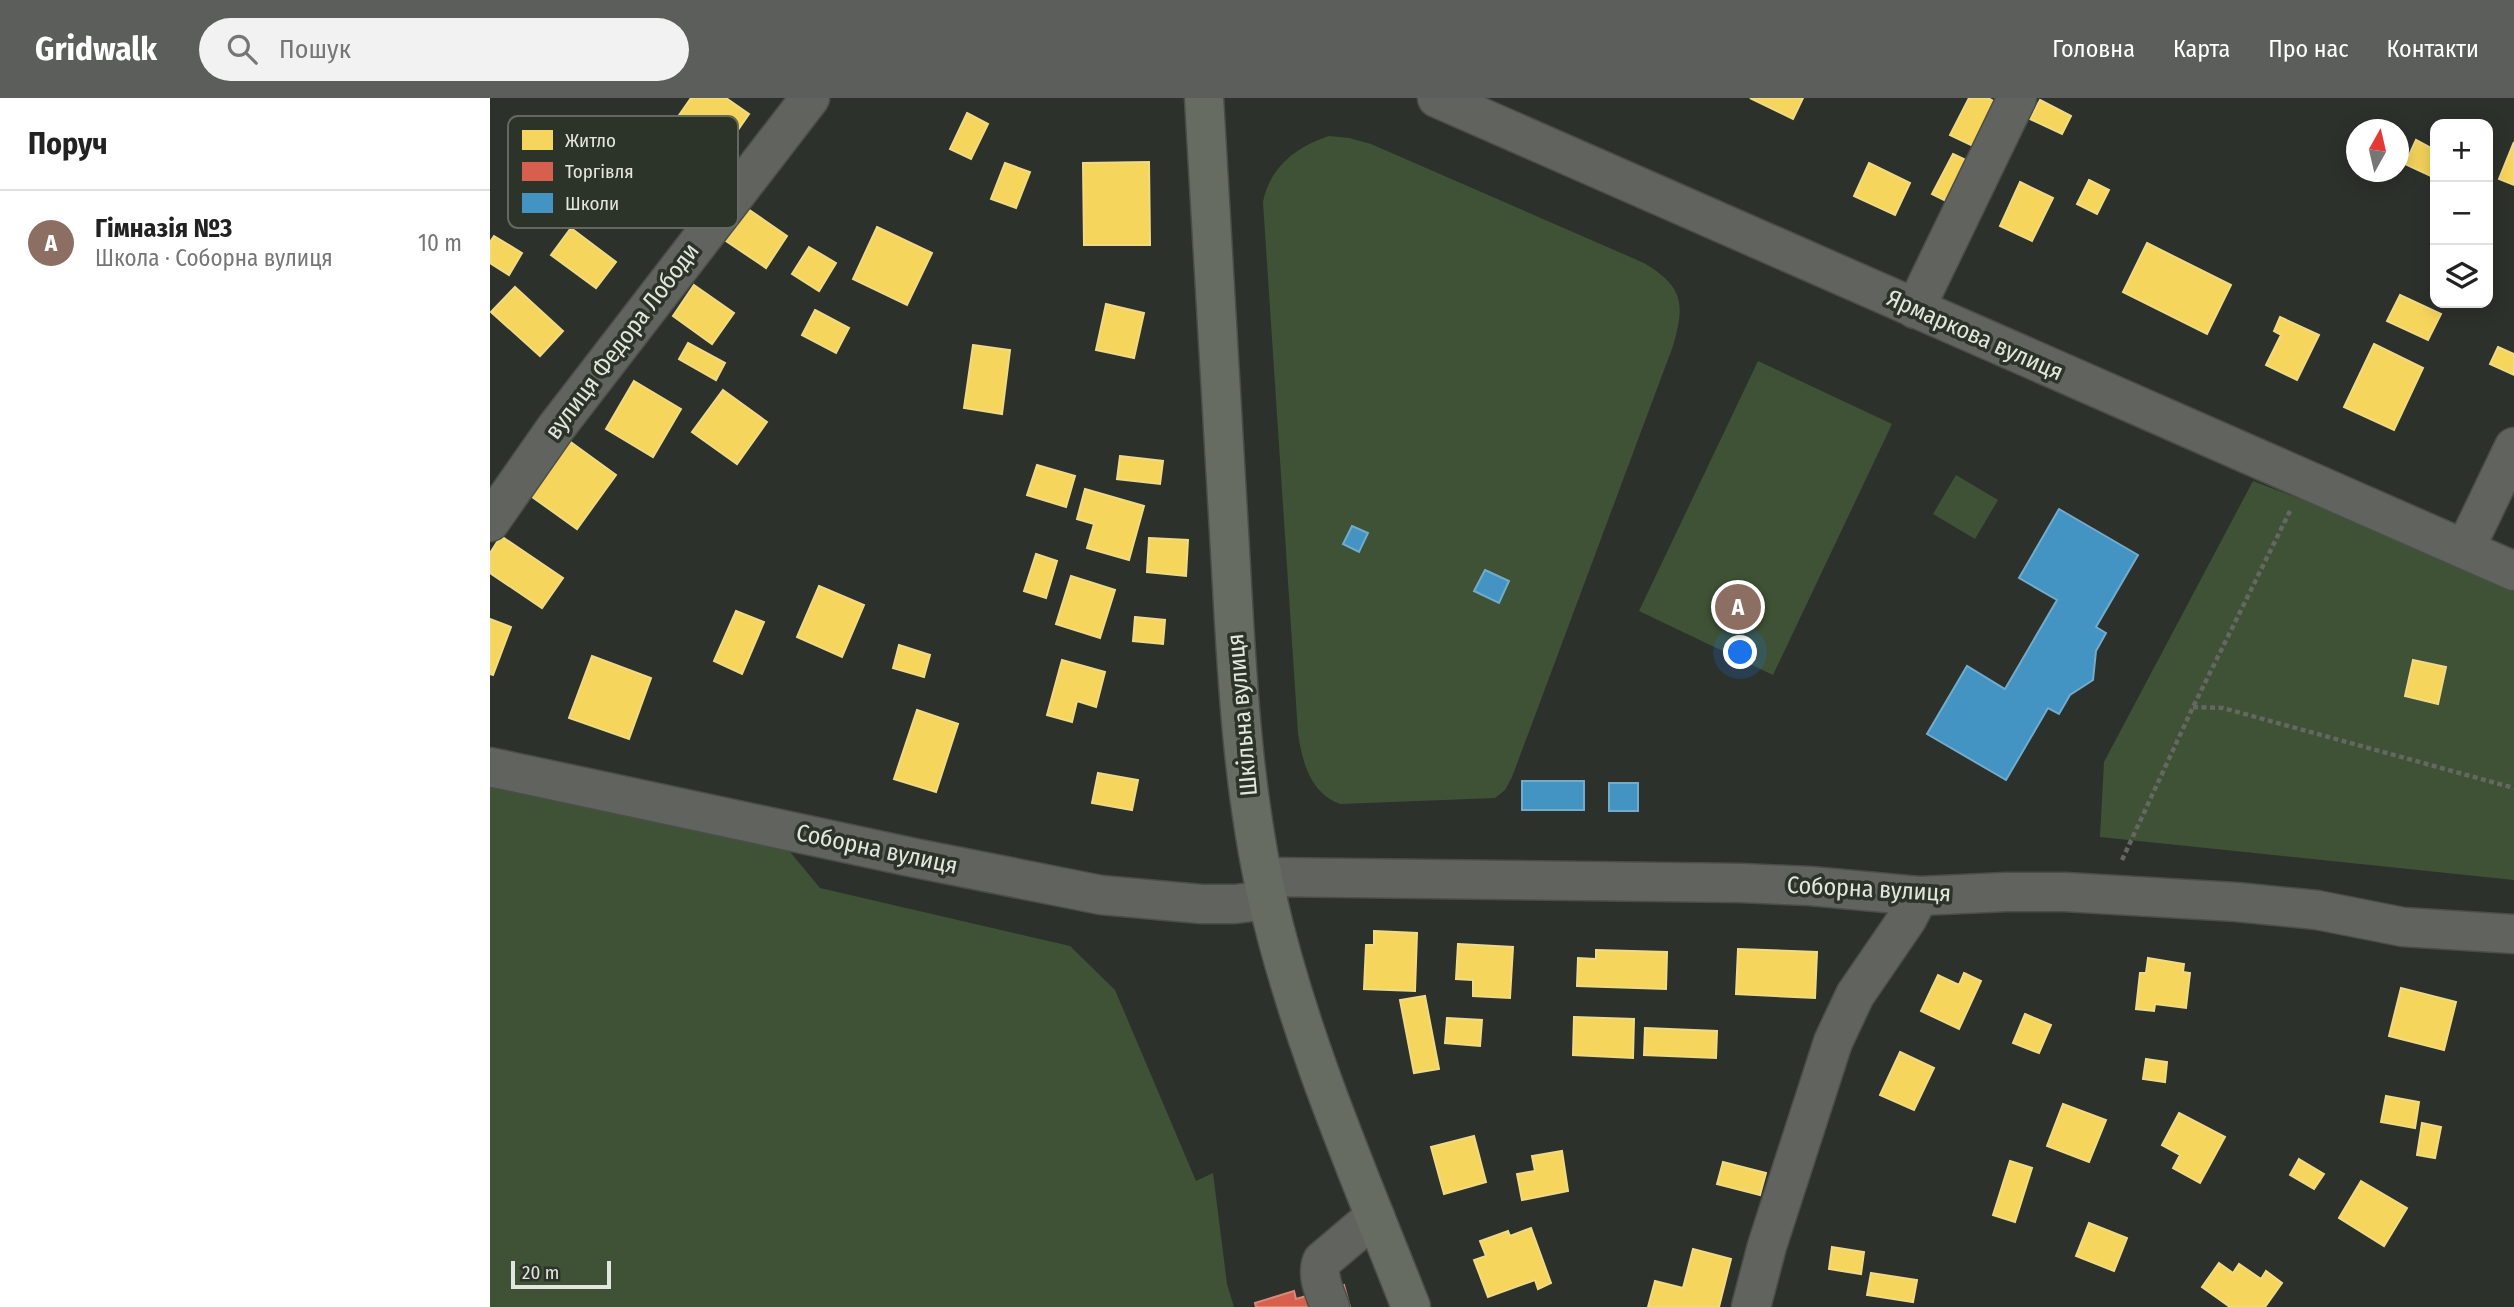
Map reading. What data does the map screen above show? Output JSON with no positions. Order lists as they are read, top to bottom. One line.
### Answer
{"streets":{"main road":["Шкільна вулиця"],"street":["Ярмаркова вулиця","вулиця Федора Лободи","Соборна вулиця"]},"crossings":[["Шкільна вулиця","Соборна вулиця"]],"legend":["Житло","Торгівля","Школи"],"scale_bar":"20 m","north":"top","page":{"header":"Gridwalk","search":"Пошук","nav":["Головна","Карта","Про нас","Контакти"],"heading":"Поруч","map_buttons":["+","−"],"list":[{"mark":"A","name":"Гімназія №3","note":"Школа · Соборна вулиця","value":"10 m"}],"pins":"A","scale":"20 m"}}
